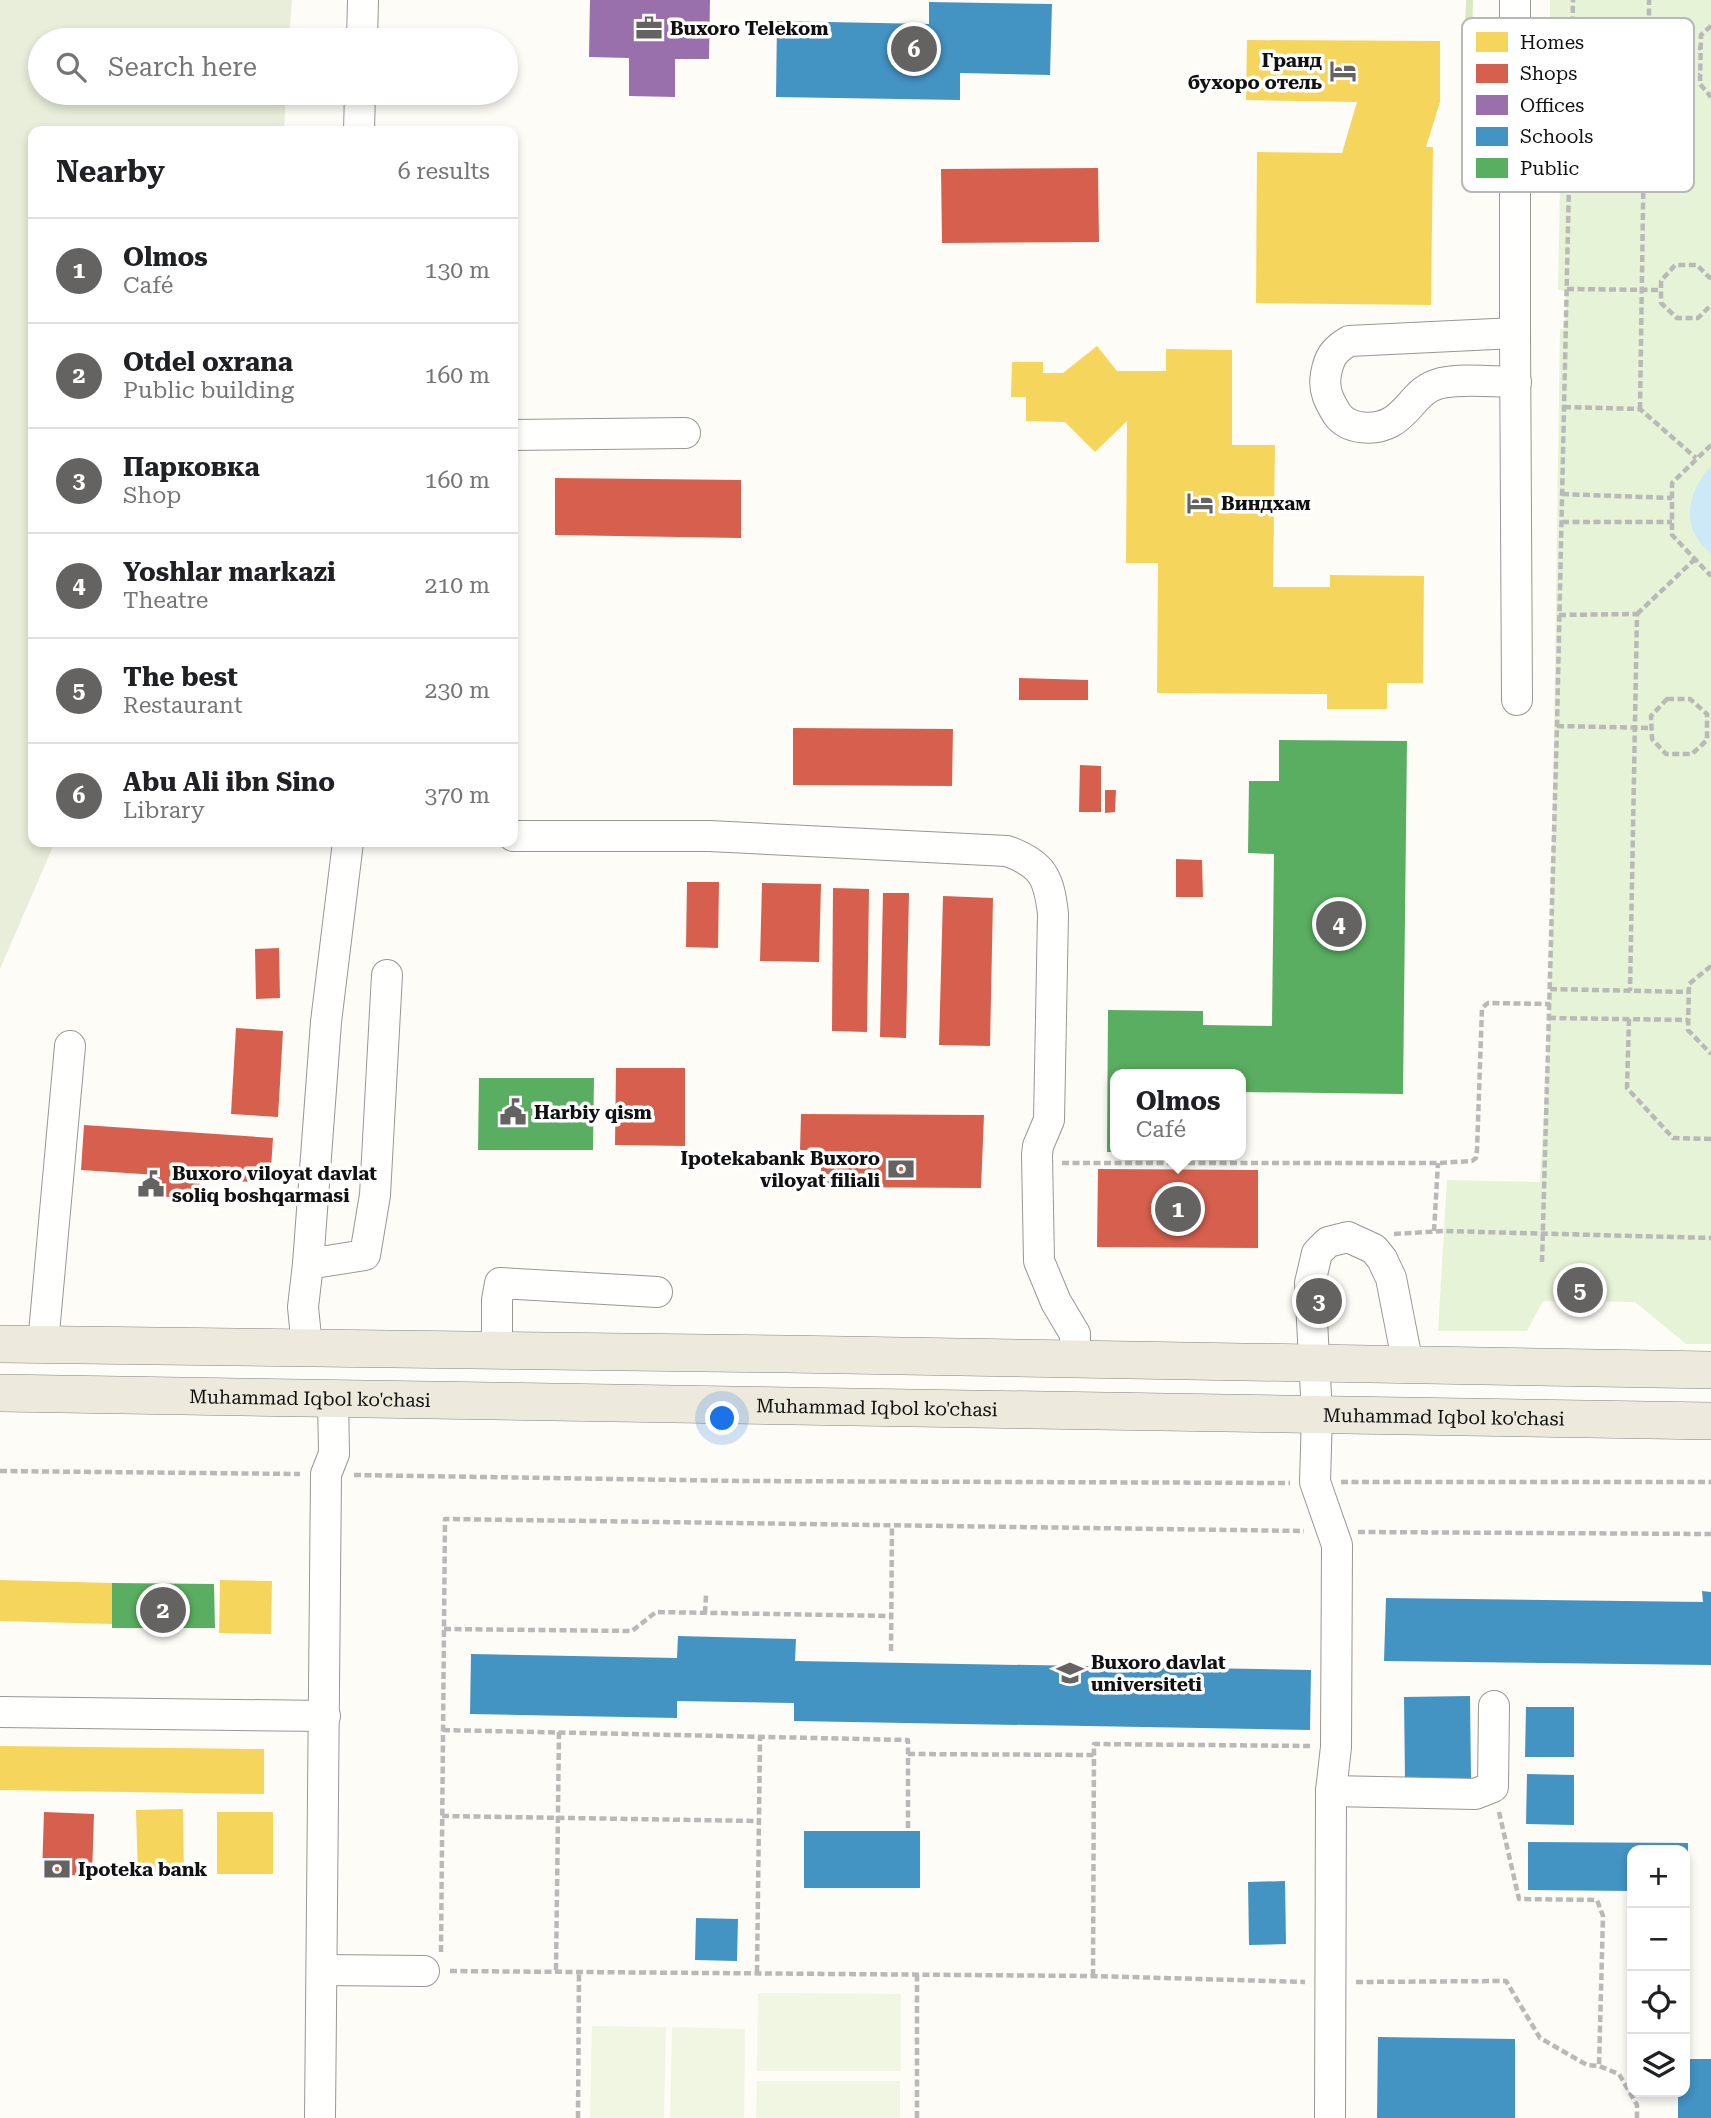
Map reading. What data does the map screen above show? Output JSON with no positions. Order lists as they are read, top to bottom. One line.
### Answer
{"streets":{"main road":["Muhammad Iqbol ko'chasi"]},"places":{"office":["Buxoro Telekom"],"hotel":["Гранд бухоро отель","Виндхам"],"public building":["Harbiy qism","Buxoro viloyat davlat soliq boshqarmasi"],"bank":["Ipotekabank Buxoro viloyat filiali","Ipoteka bank"],"school or university":["Buxoro davlat universiteti"]},"legend":["Homes","Shops","Offices","Schools","Public"],"page":{"pins":["6","4","1","5","3","2"],"search":"Search here","heading":["Nearby","6 results"],"list":[{"mark":"1","name":"Olmos","note":"Café","value":"130 m"},{"mark":"2","name":"Otdel oxrana","note":"Public building","value":"160 m"},{"mark":"3","name":"Парковка","note":"Shop","value":"160 m"},{"mark":"4","name":"Yoshlar markazi","note":"Theatre","value":"210 m"},{"mark":"5","name":"The best","note":"Restaurant","value":"230 m"},{"mark":"6","name":"Abu Ali ibn Sino","note":"Library","value":"370 m"}],"popup":["Olmos","Café"],"map_buttons":["+","−"]}}
